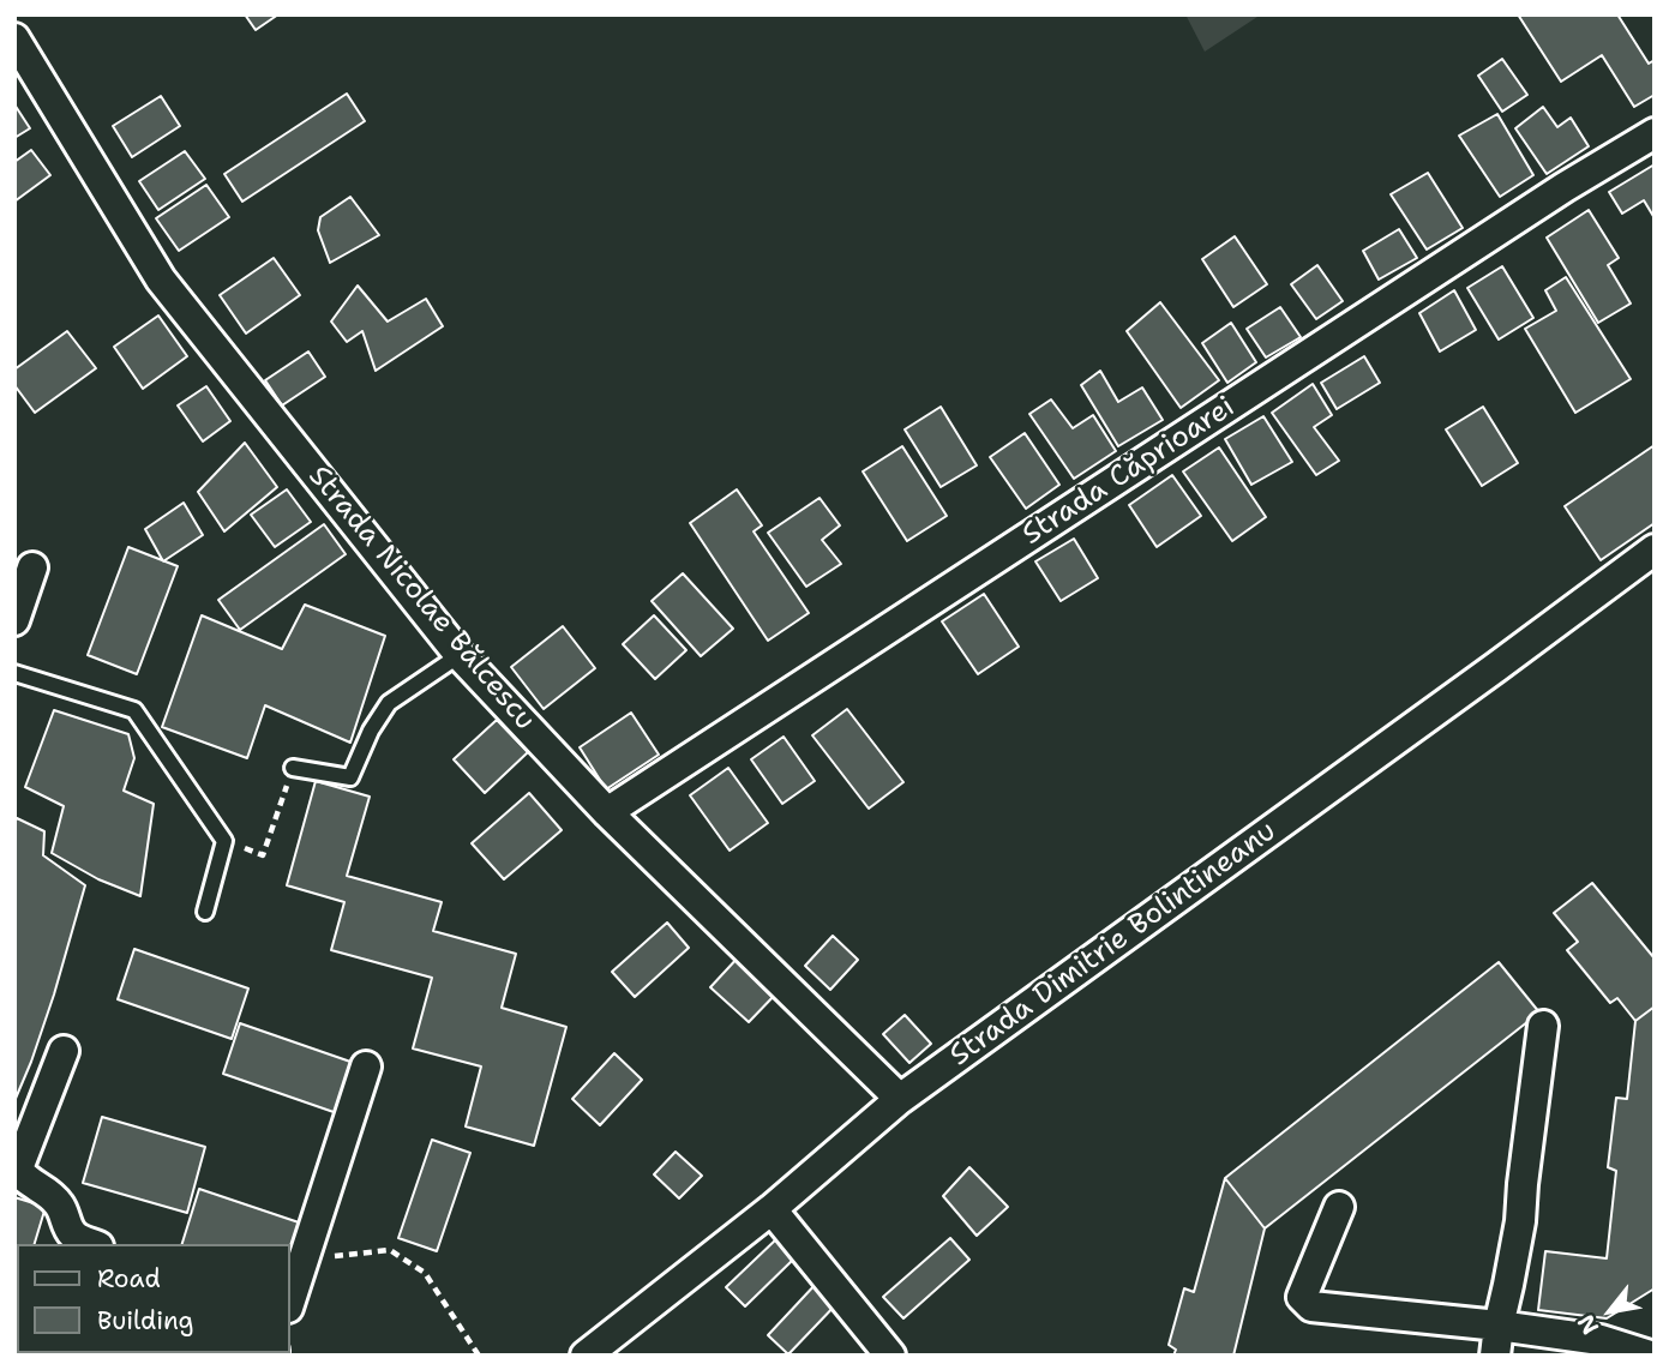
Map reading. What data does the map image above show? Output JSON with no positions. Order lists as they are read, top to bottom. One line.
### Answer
{"streets":{"street":["Strada Căprioarei","Strada Nicolae Bălcescu","Strada Dimitrie Bolintineanu"]},"crossings":[["Strada Căprioarei","Strada Nicolae Bălcescu"],["Strada Nicolae Bălcescu","Strada Dimitrie Bolintineanu"]],"legend":["Road","Building"],"north":"bottom left"}
